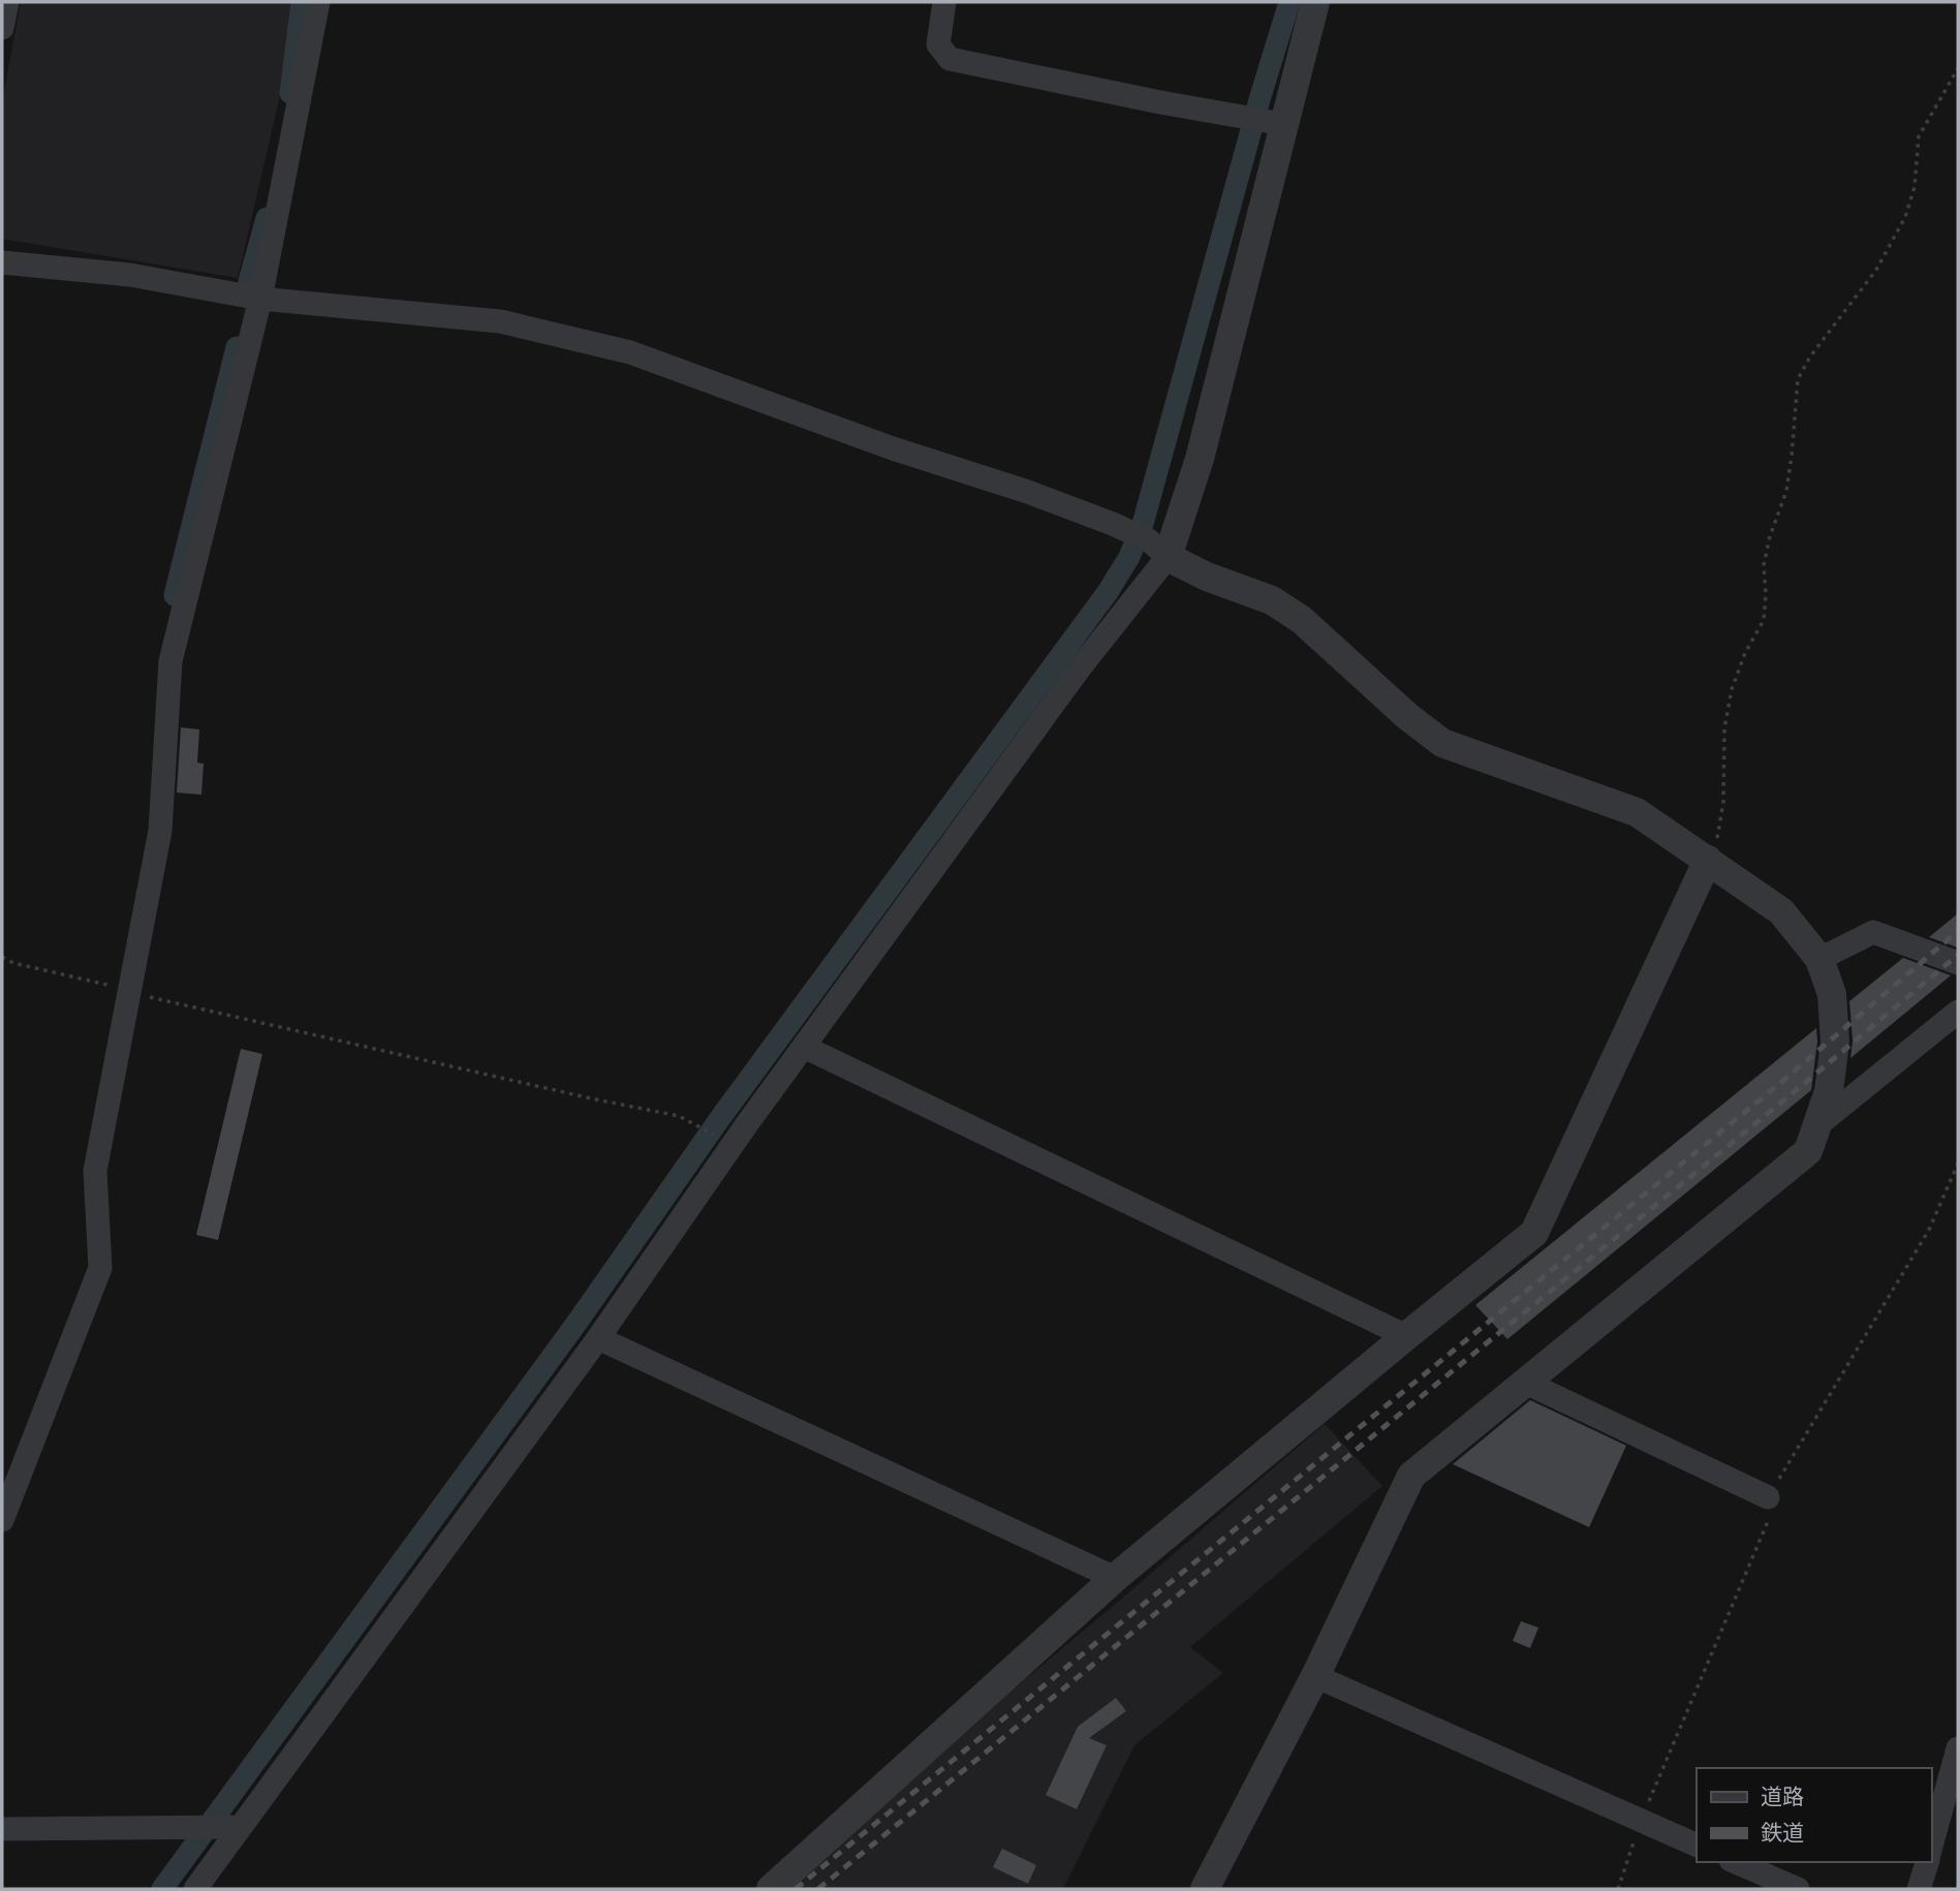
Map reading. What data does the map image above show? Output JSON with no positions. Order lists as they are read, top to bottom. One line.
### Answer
{"legend":["道路","鉄道"]}
